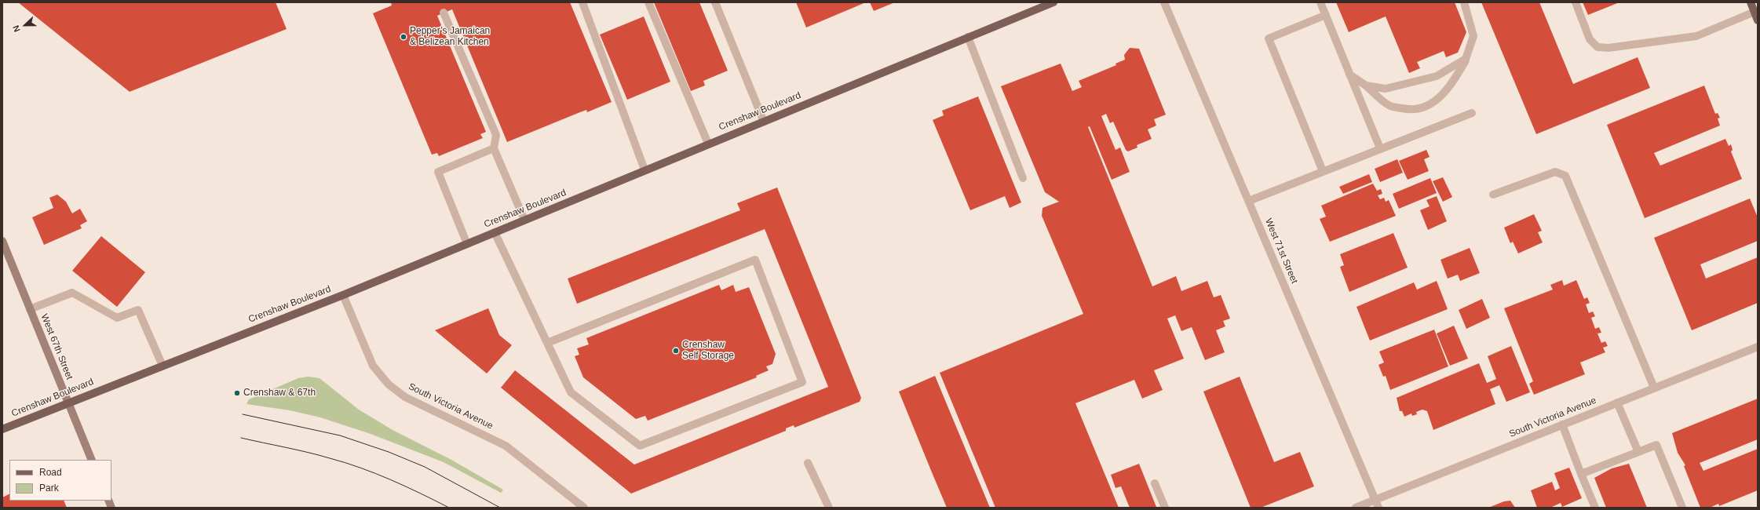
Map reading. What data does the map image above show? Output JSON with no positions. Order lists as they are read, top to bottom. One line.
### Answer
{"streets":{"main road":["Crenshaw Boulevard"],"street":["West 71st Street","West 67th Street","South Victoria Avenue"]},"crossings":[["Crenshaw Boulevard","West 67th Street"],["Crenshaw Boulevard","South Victoria Avenue"],["West 71st Street","South Victoria Avenue"]],"places":["Pepper’s Jamaican & Belizean Kitchen","Crenshaw Self Storage","Crenshaw & 67th"],"legend":["Road","Park"],"north":"left"}
